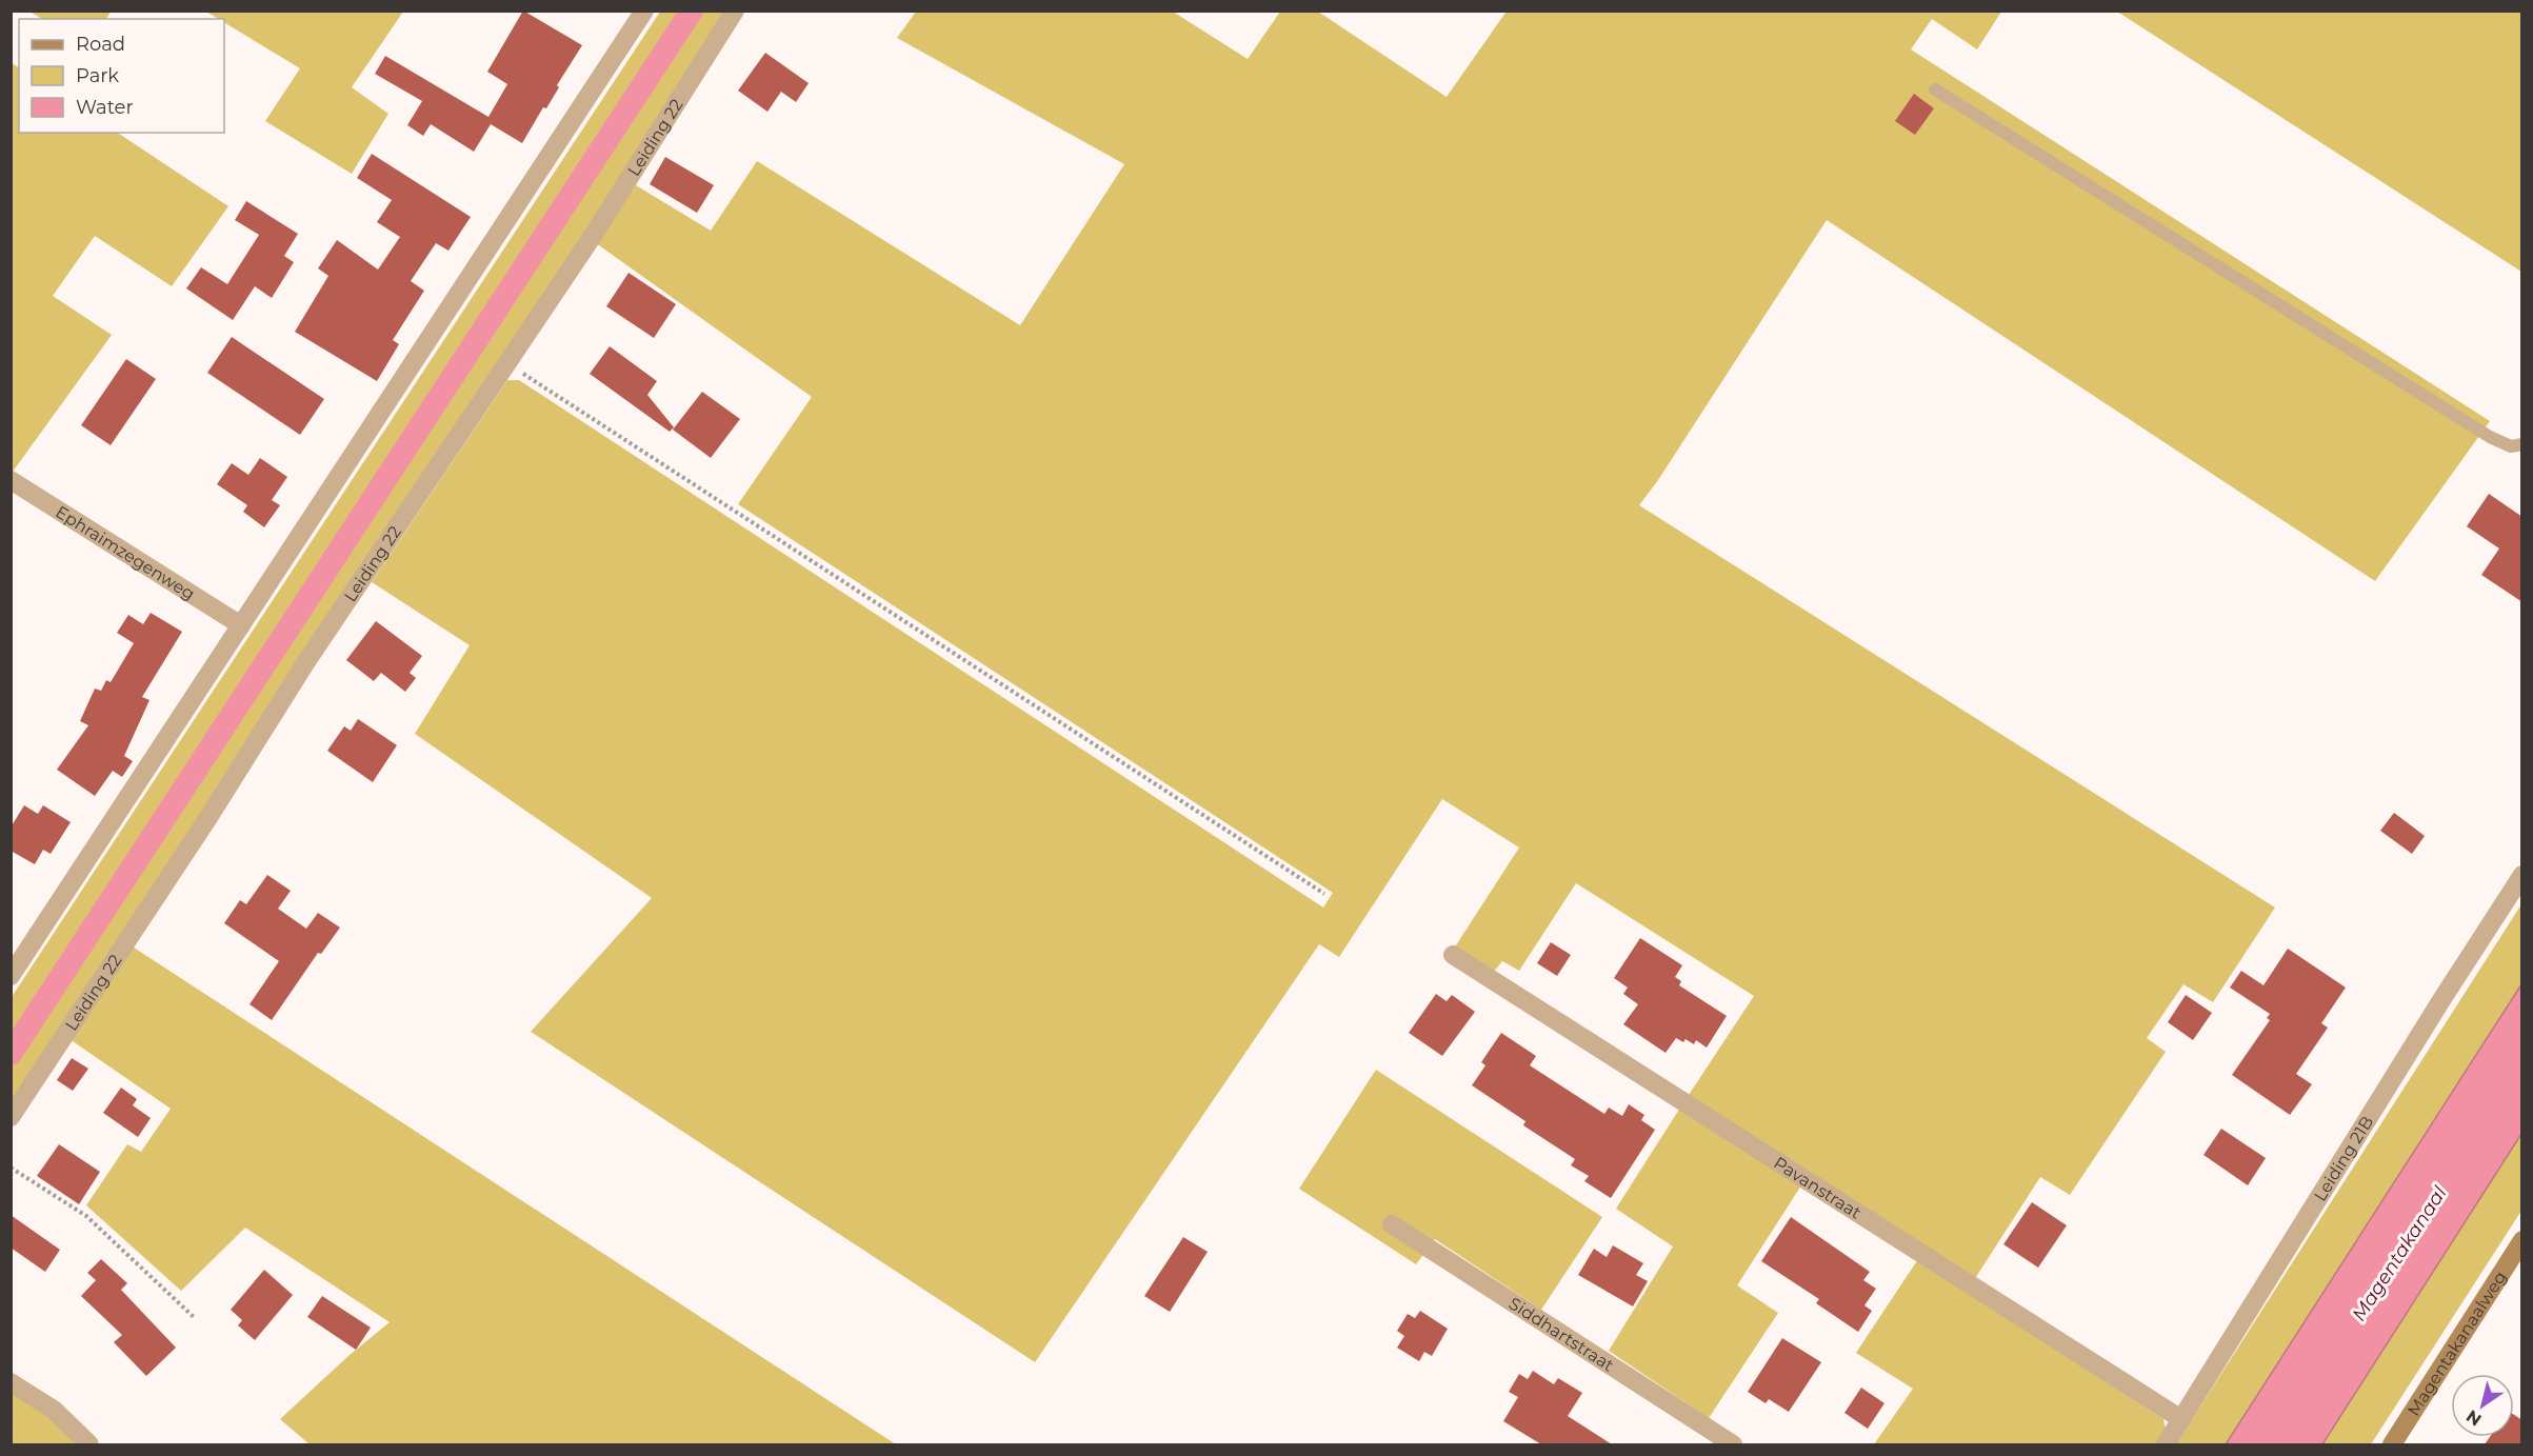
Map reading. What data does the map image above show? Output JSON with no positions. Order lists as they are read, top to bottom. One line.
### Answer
{"streets":{"street":["Leiding 22","Ephraimzegenweg","Leiding 21B","Pavanstraat","Siddhartstraat","Magentakanaalweg"]},"crossings":[["Leiding 21B","Pavanstraat"]],"water":["Magentakanaal"],"legend":["Road","Park","Water"],"north":"bottom left"}
